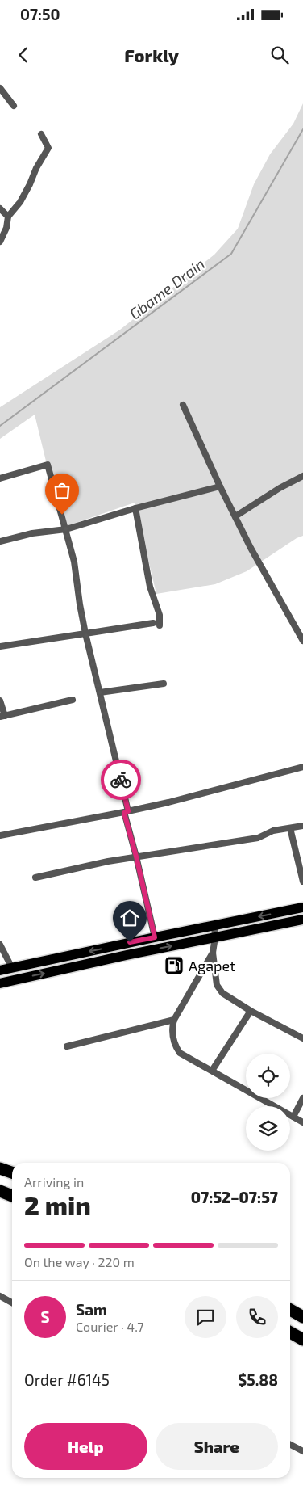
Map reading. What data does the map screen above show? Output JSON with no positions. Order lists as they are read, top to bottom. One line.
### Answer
{"water":["Gbame Drain"],"places":{"fuel station":["Agapet"]},"page":{"status":"07:50","header":"Forkly","heading":["2 min","Arriving in","07:52–07:57"],"panel":["Sam","Courier · 4.7","Order #6145","$5.88"],"bar":"On the way · 220 m","round":"S","buttons":["Help","Share"]}}
